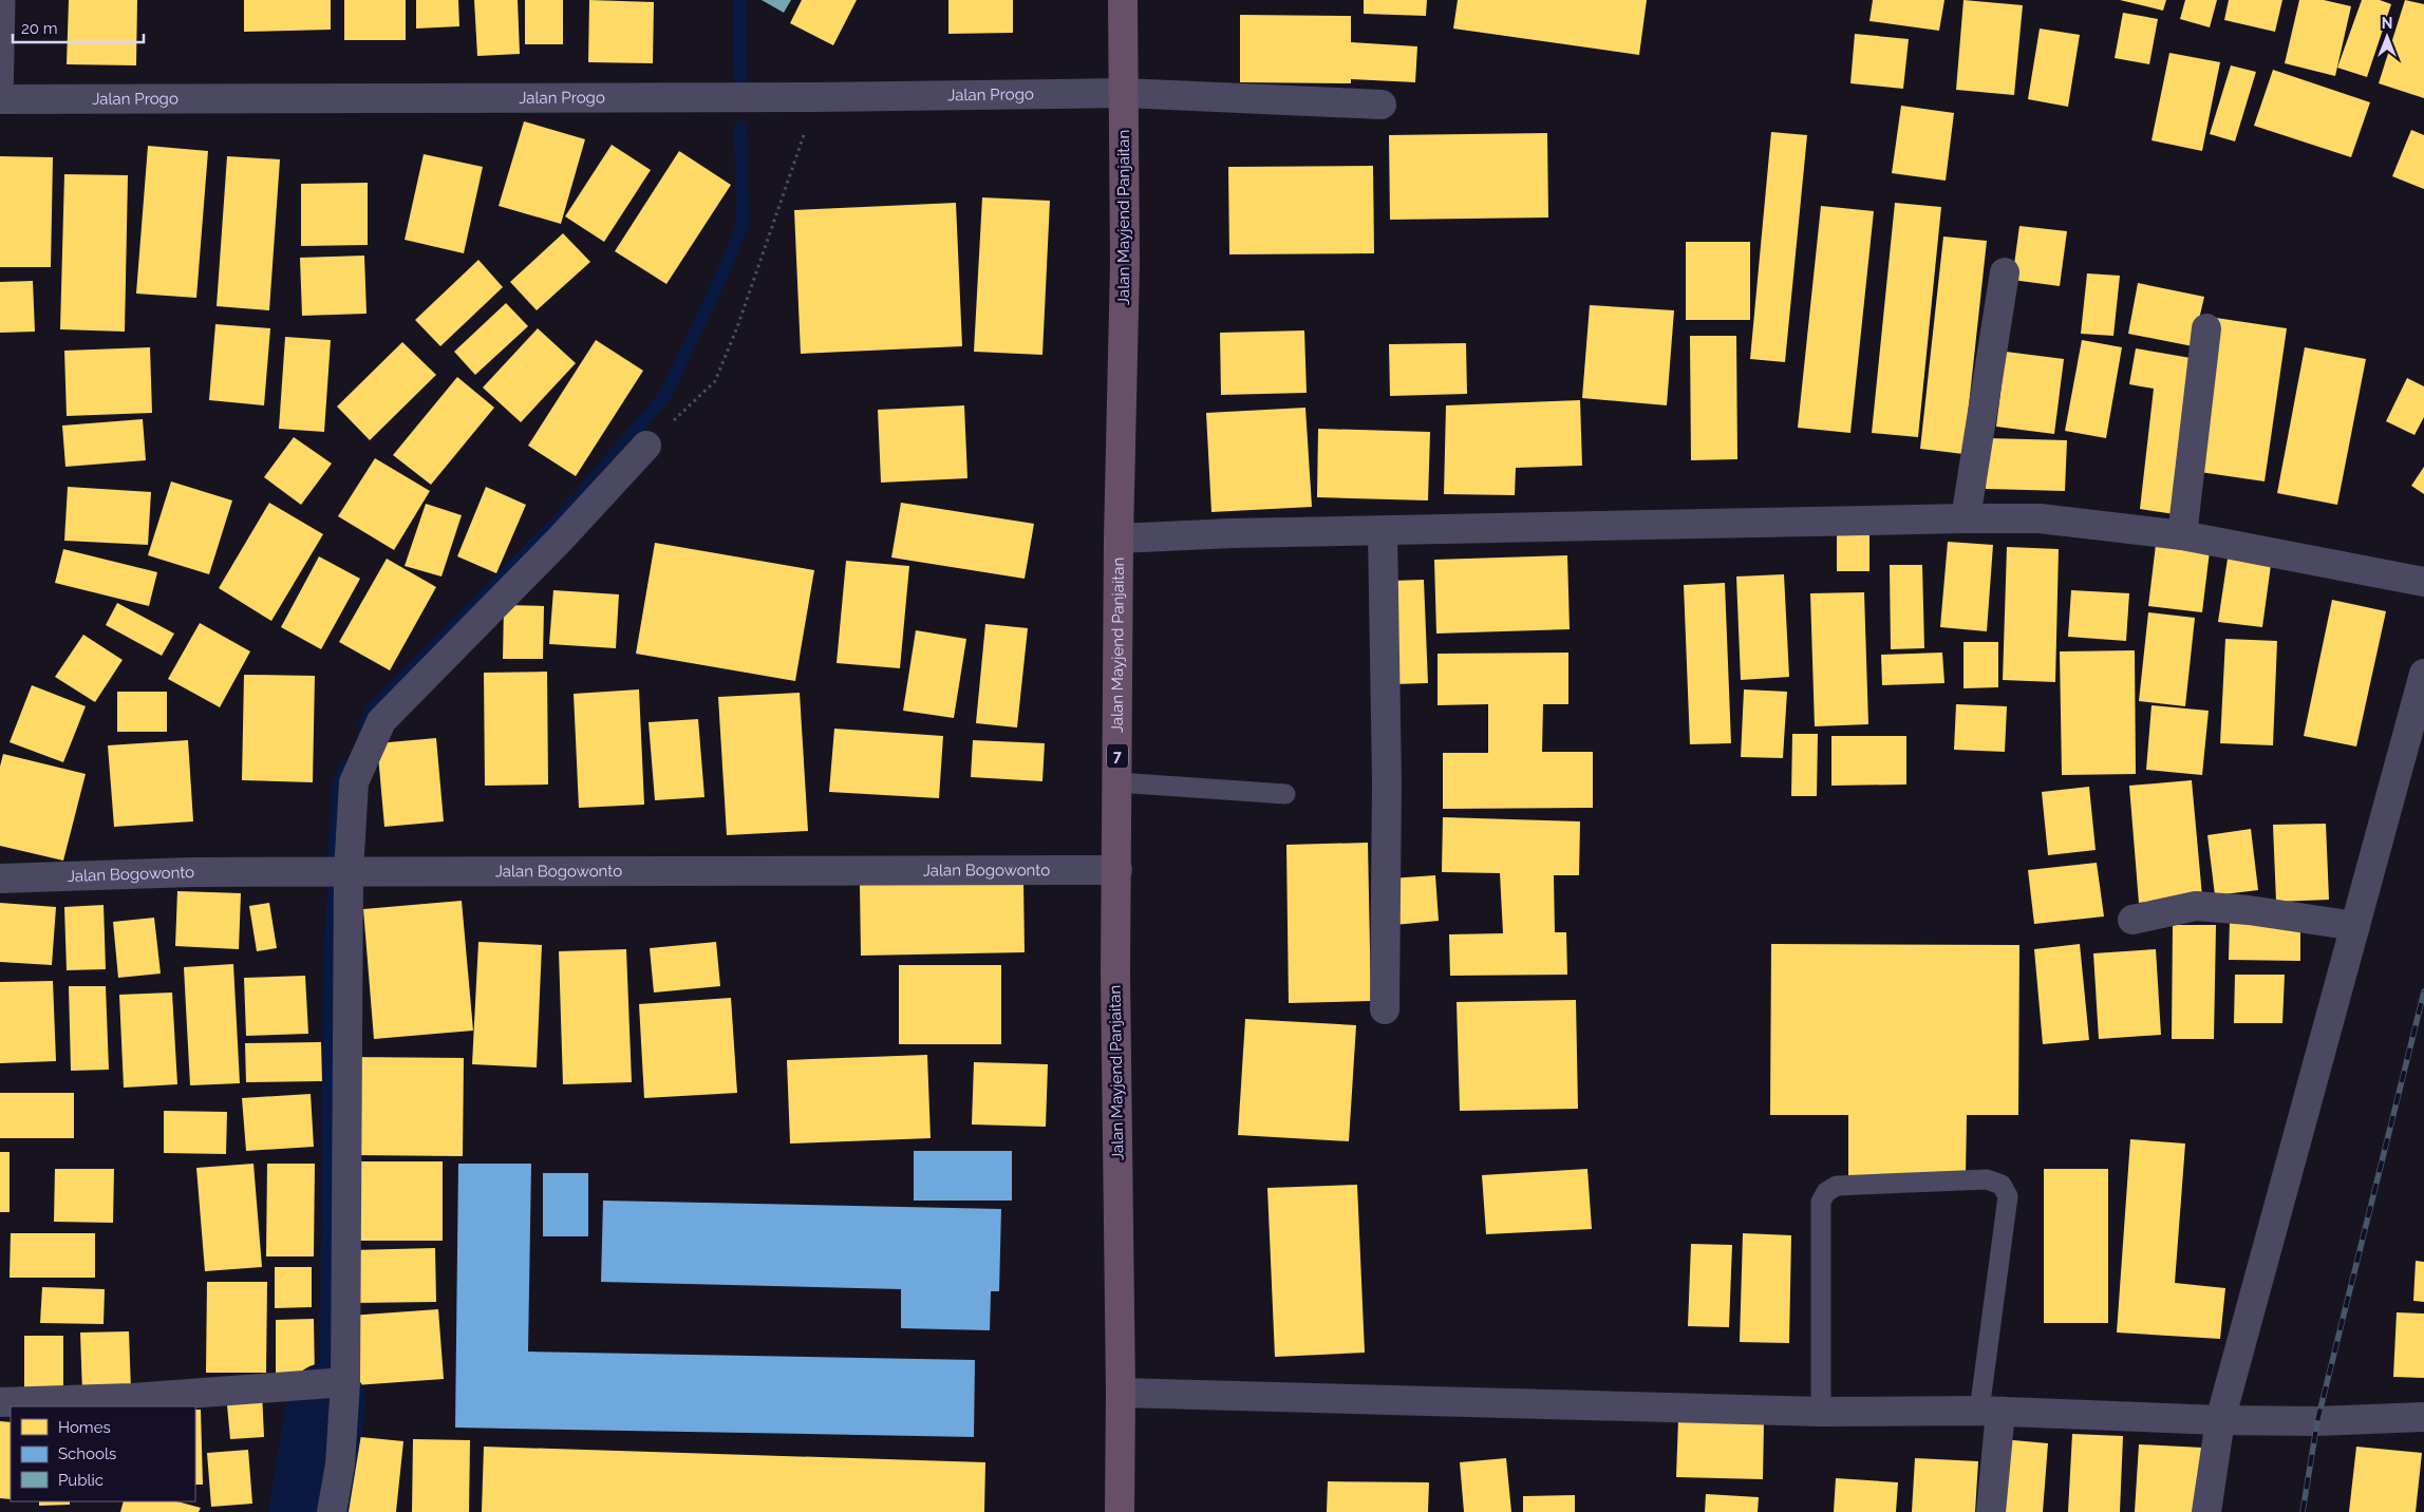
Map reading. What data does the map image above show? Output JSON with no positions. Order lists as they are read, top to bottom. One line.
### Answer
{"streets":{"highway":["Jalan Mayjend Panjaitan","7"],"street":["Jalan Progo","Jalan Bogowonto"]},"crossings":[["Jalan Progo","Jalan Mayjend Panjaitan"],["Jalan Mayjend Panjaitan","Jalan Bogowonto"]],"legend":["Homes","Schools","Public"],"scale_bar":"20 m","north":"top"}
